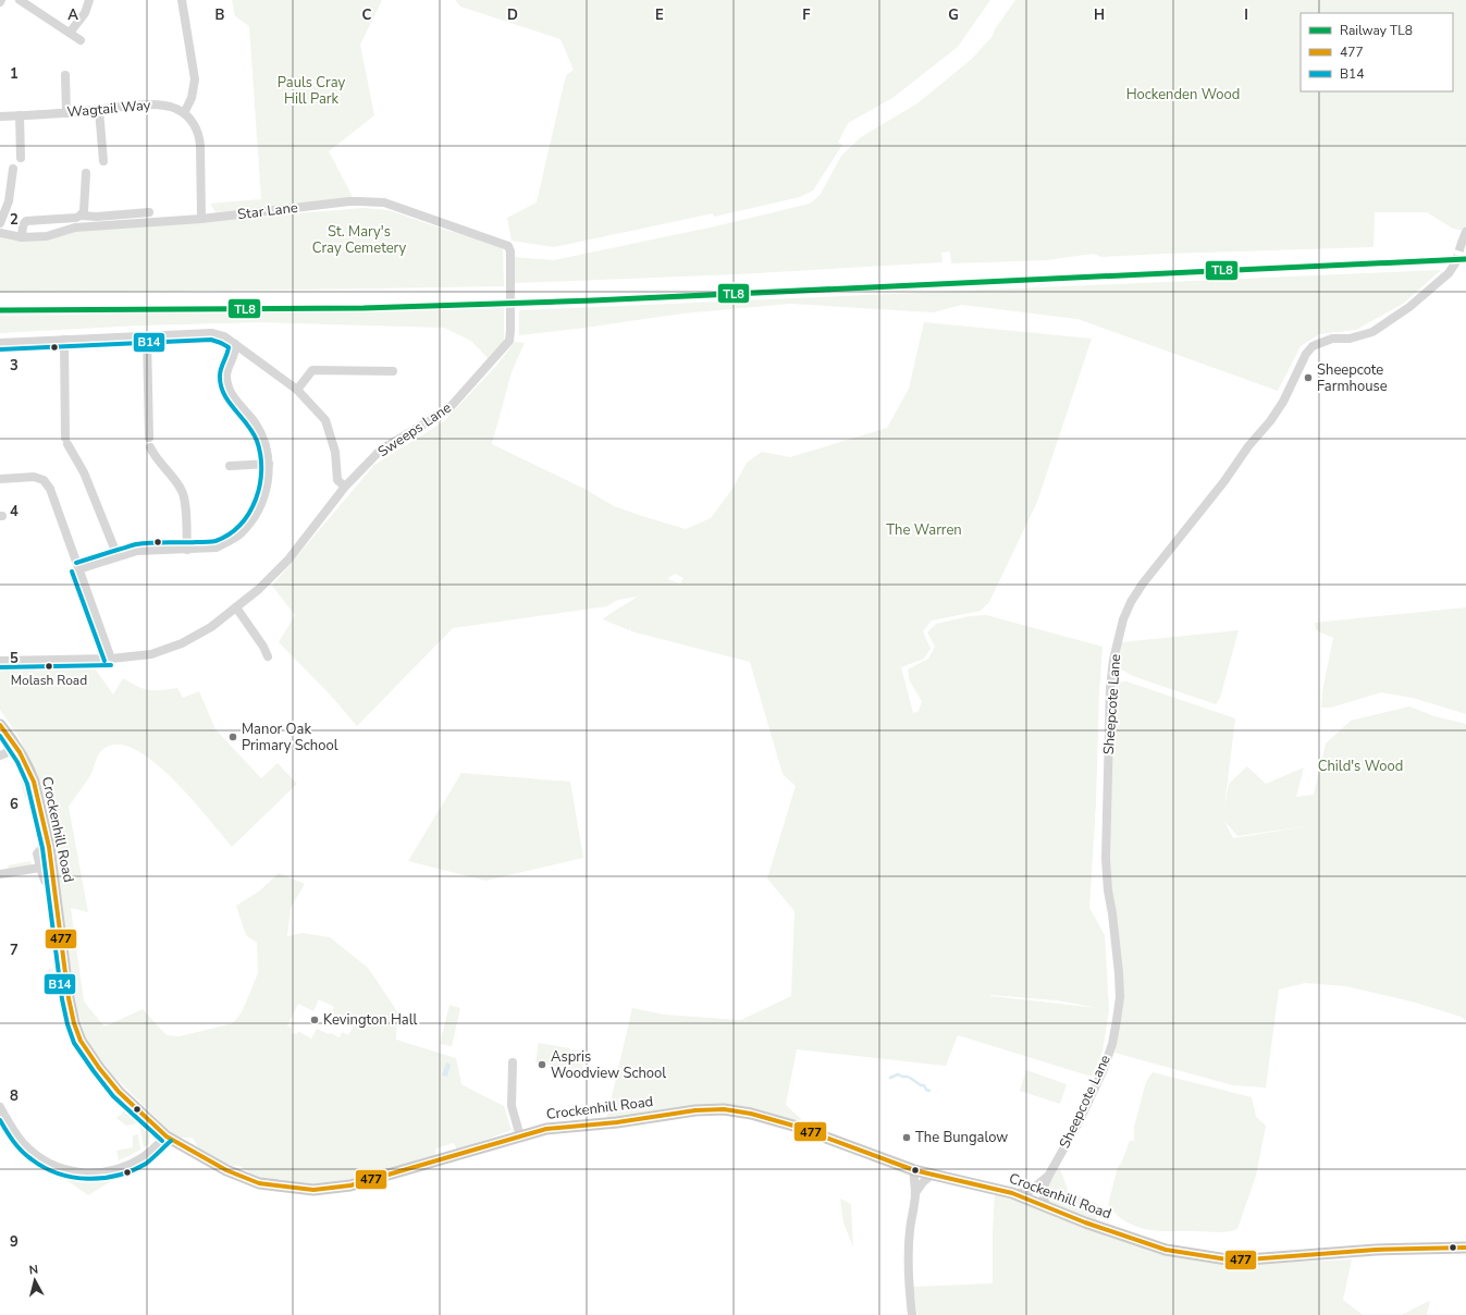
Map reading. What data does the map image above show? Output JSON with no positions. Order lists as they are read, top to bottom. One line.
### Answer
{"streets":{"main road":["Crockenhill Road"],"street":["Wagtail Way","Star Lane","Sweeps Lane","Sheepcote Lane"]},"crossings":[["Star Lane","Sweeps Lane"],["Sheepcote Lane","Crockenhill Road"]],"parks":["Pauls Cray Hill Park","Hockenden Wood","St. Mary's Cray Cemetery","The Warren","Child's Wood"],"places":["Sheepcote Farmhouse","Molash Road","Manor Oak Primary School","Kevington Hall","Aspris Woodview School","The Bungalow"],"lines":["rail line TL8","transit line B14","transit line 477"],"legend":["Railway TL8","477","B14"],"north":"top","grid":{"columns":["A","B","C","D","E","F","G","H","I"],"rows":["1","2","3","4","5","6","7","8","9"]}}
